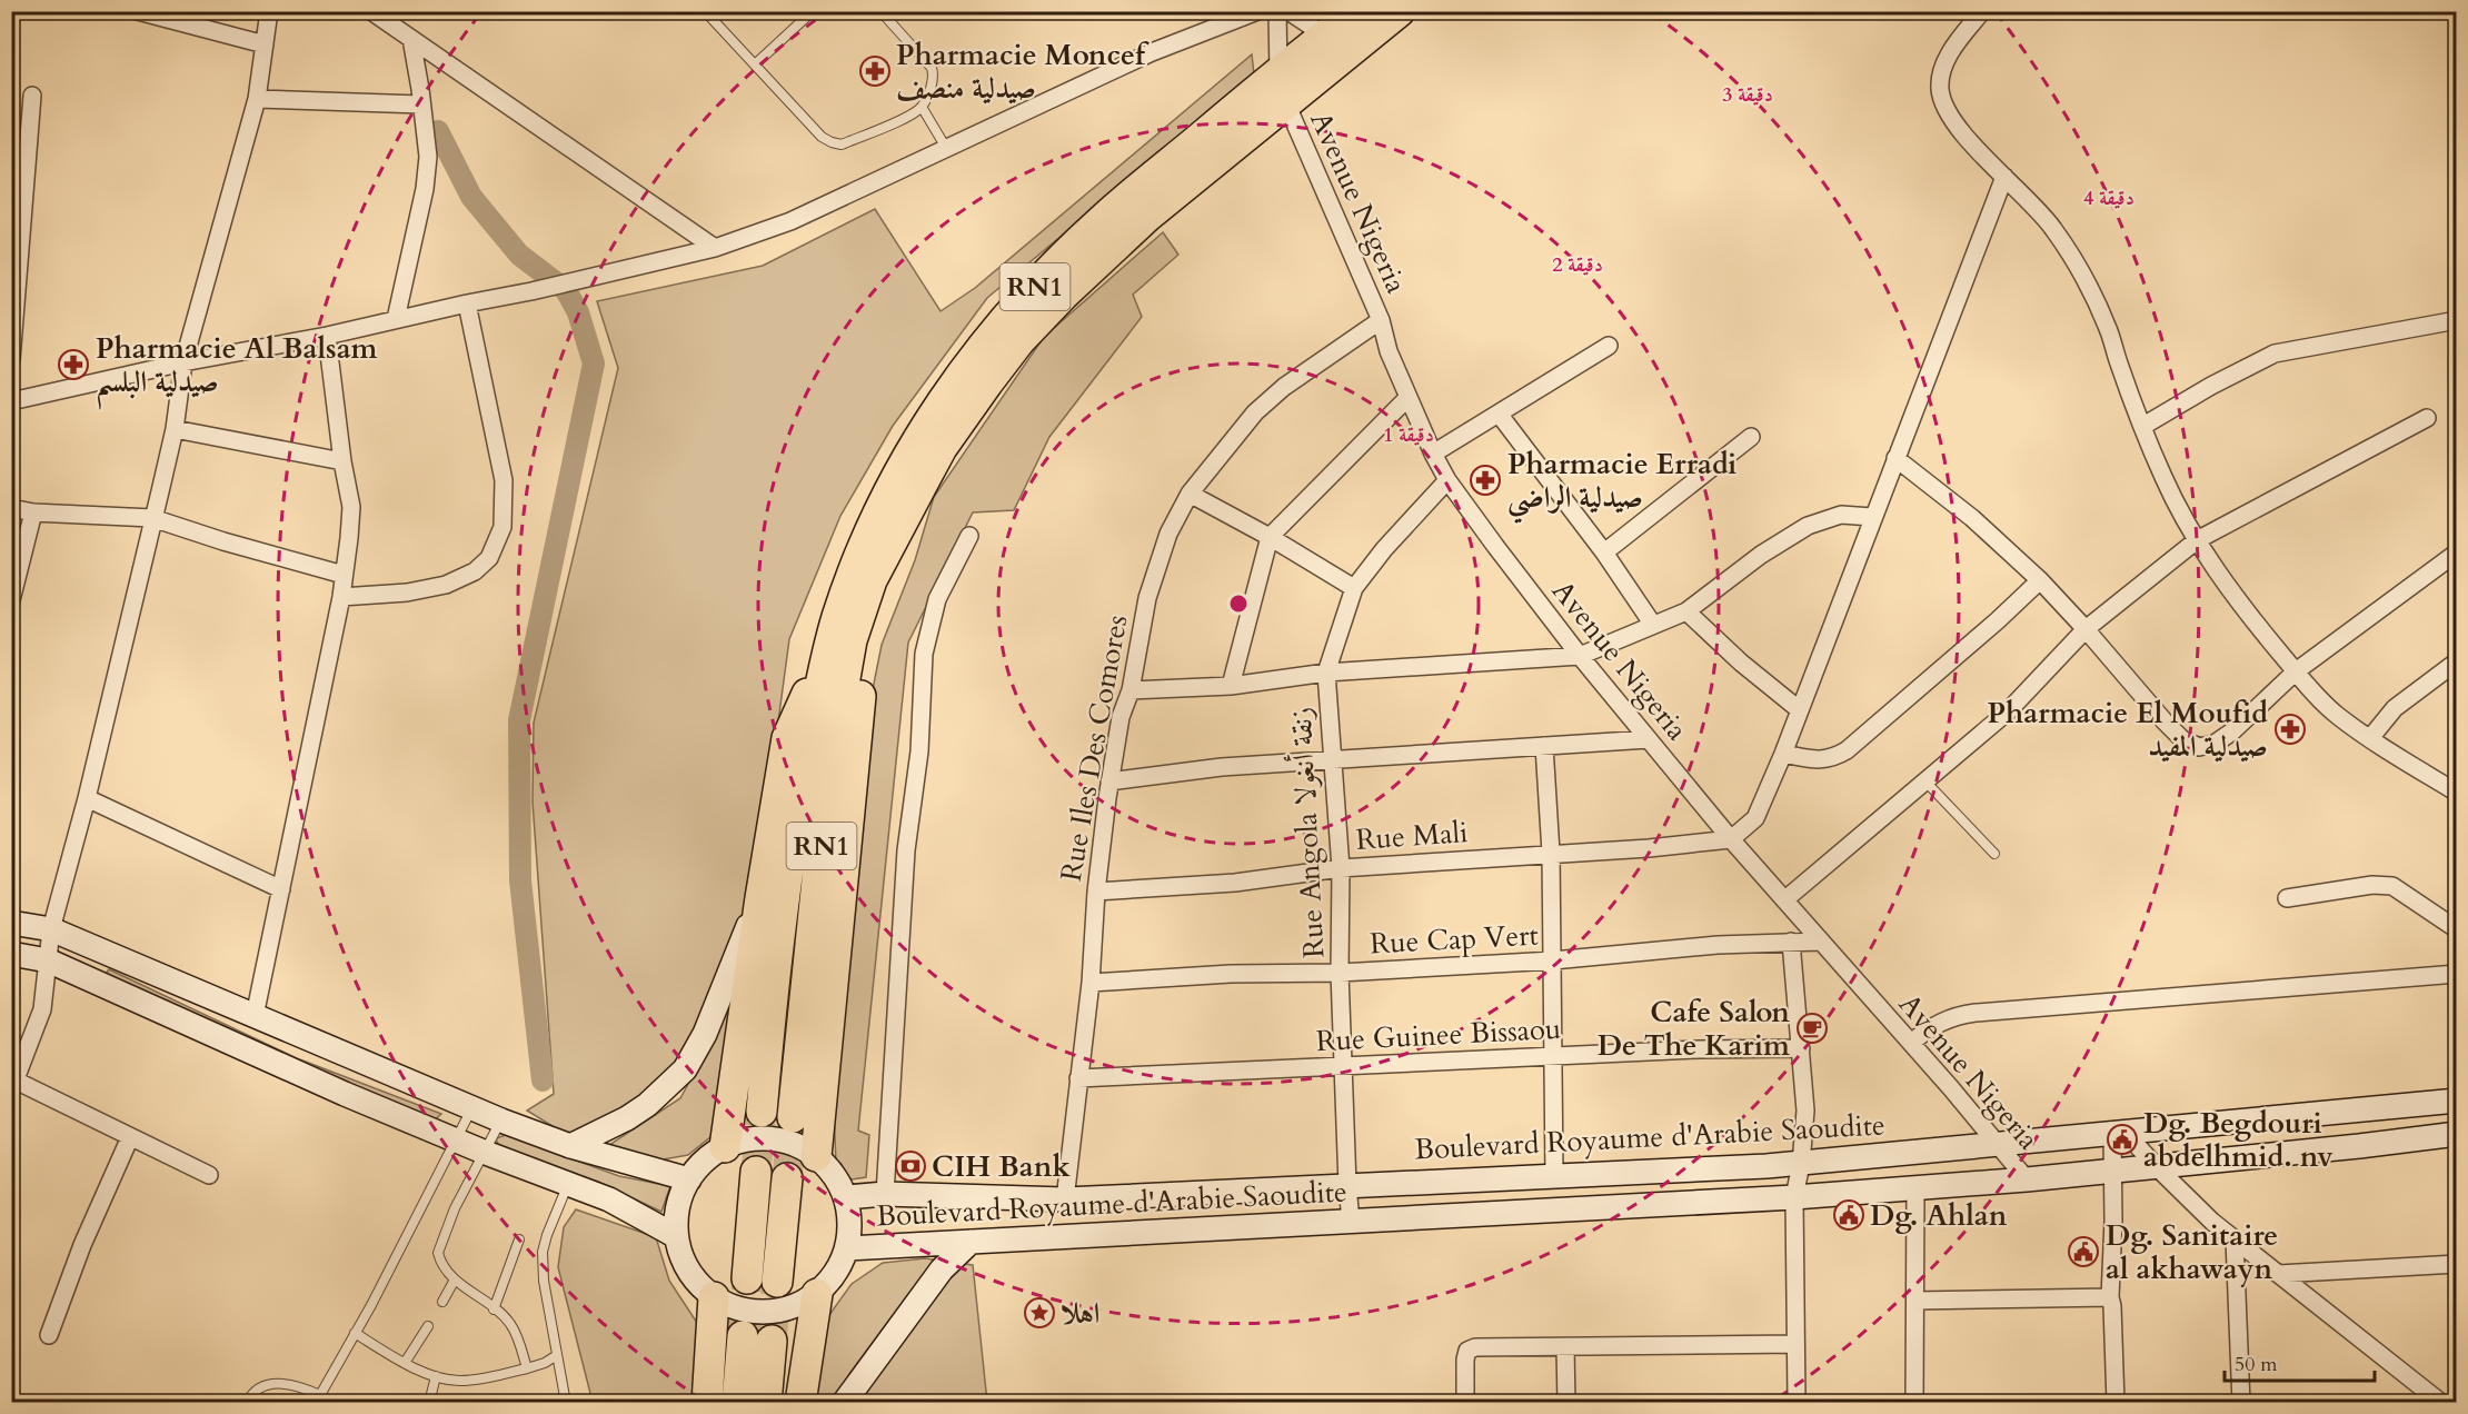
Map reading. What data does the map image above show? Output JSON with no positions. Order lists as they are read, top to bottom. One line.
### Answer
{"streets":{"highway":["RN1"],"main road":["Boulevard Royaume d'Arabie Saoudite"],"street":["Avenue Nigeria","Rue Iles Des Comores","Rue Angola زنقة أنغولا","Rue Mali","Rue Cap Vert","Rue Guinee Bissaou"]},"crossings":[["Avenue Nigeria","RN1"],["Avenue Nigeria","Rue Iles Des Comores"],["Avenue Nigeria","Rue Angola زنقة أنغولا"],["Avenue Nigeria","Rue Mali"],["Avenue Nigeria","Rue Cap Vert"],["Avenue Nigeria","Boulevard Royaume d'Arabie Saoudite"],["Rue Iles Des Comores","Rue Mali"],["Rue Iles Des Comores","Rue Cap Vert"],["Rue Iles Des Comores","Rue Guinee Bissaou"],["Rue Iles Des Comores","Boulevard Royaume d'Arabie Saoudite"],["Rue Angola زنقة أنغولا","Rue Mali"],["Rue Angola زنقة أنغولا","Rue Cap Vert"],["Rue Angola زنقة أنغولا","Rue Guinee Bissaou"],["Rue Angola زنقة أنغولا","Boulevard Royaume d'Arabie Saoudite"]],"places":{"pharmacy":["Pharmacie Moncef صيدلية منصف","Pharmacie Al Balsam صيدلية البلسم","Pharmacie Erradi صيدلية الراضي","Pharmacie El Moufid صيدلية المفيد"],"cafe":["Cafe Salon De The Karim"],"public building":["Dg. Begdouri abdelhmid. nv","Dg. Ahlan","Dg. Sanitaire al akhawayn"],"bank":["CIH Bank"],"place":["اهلا"]},"scale_bar":"50 m","rings":["3 دقيقة","4 دقيقة","2 دقيقة","1 دقيقة"]}
